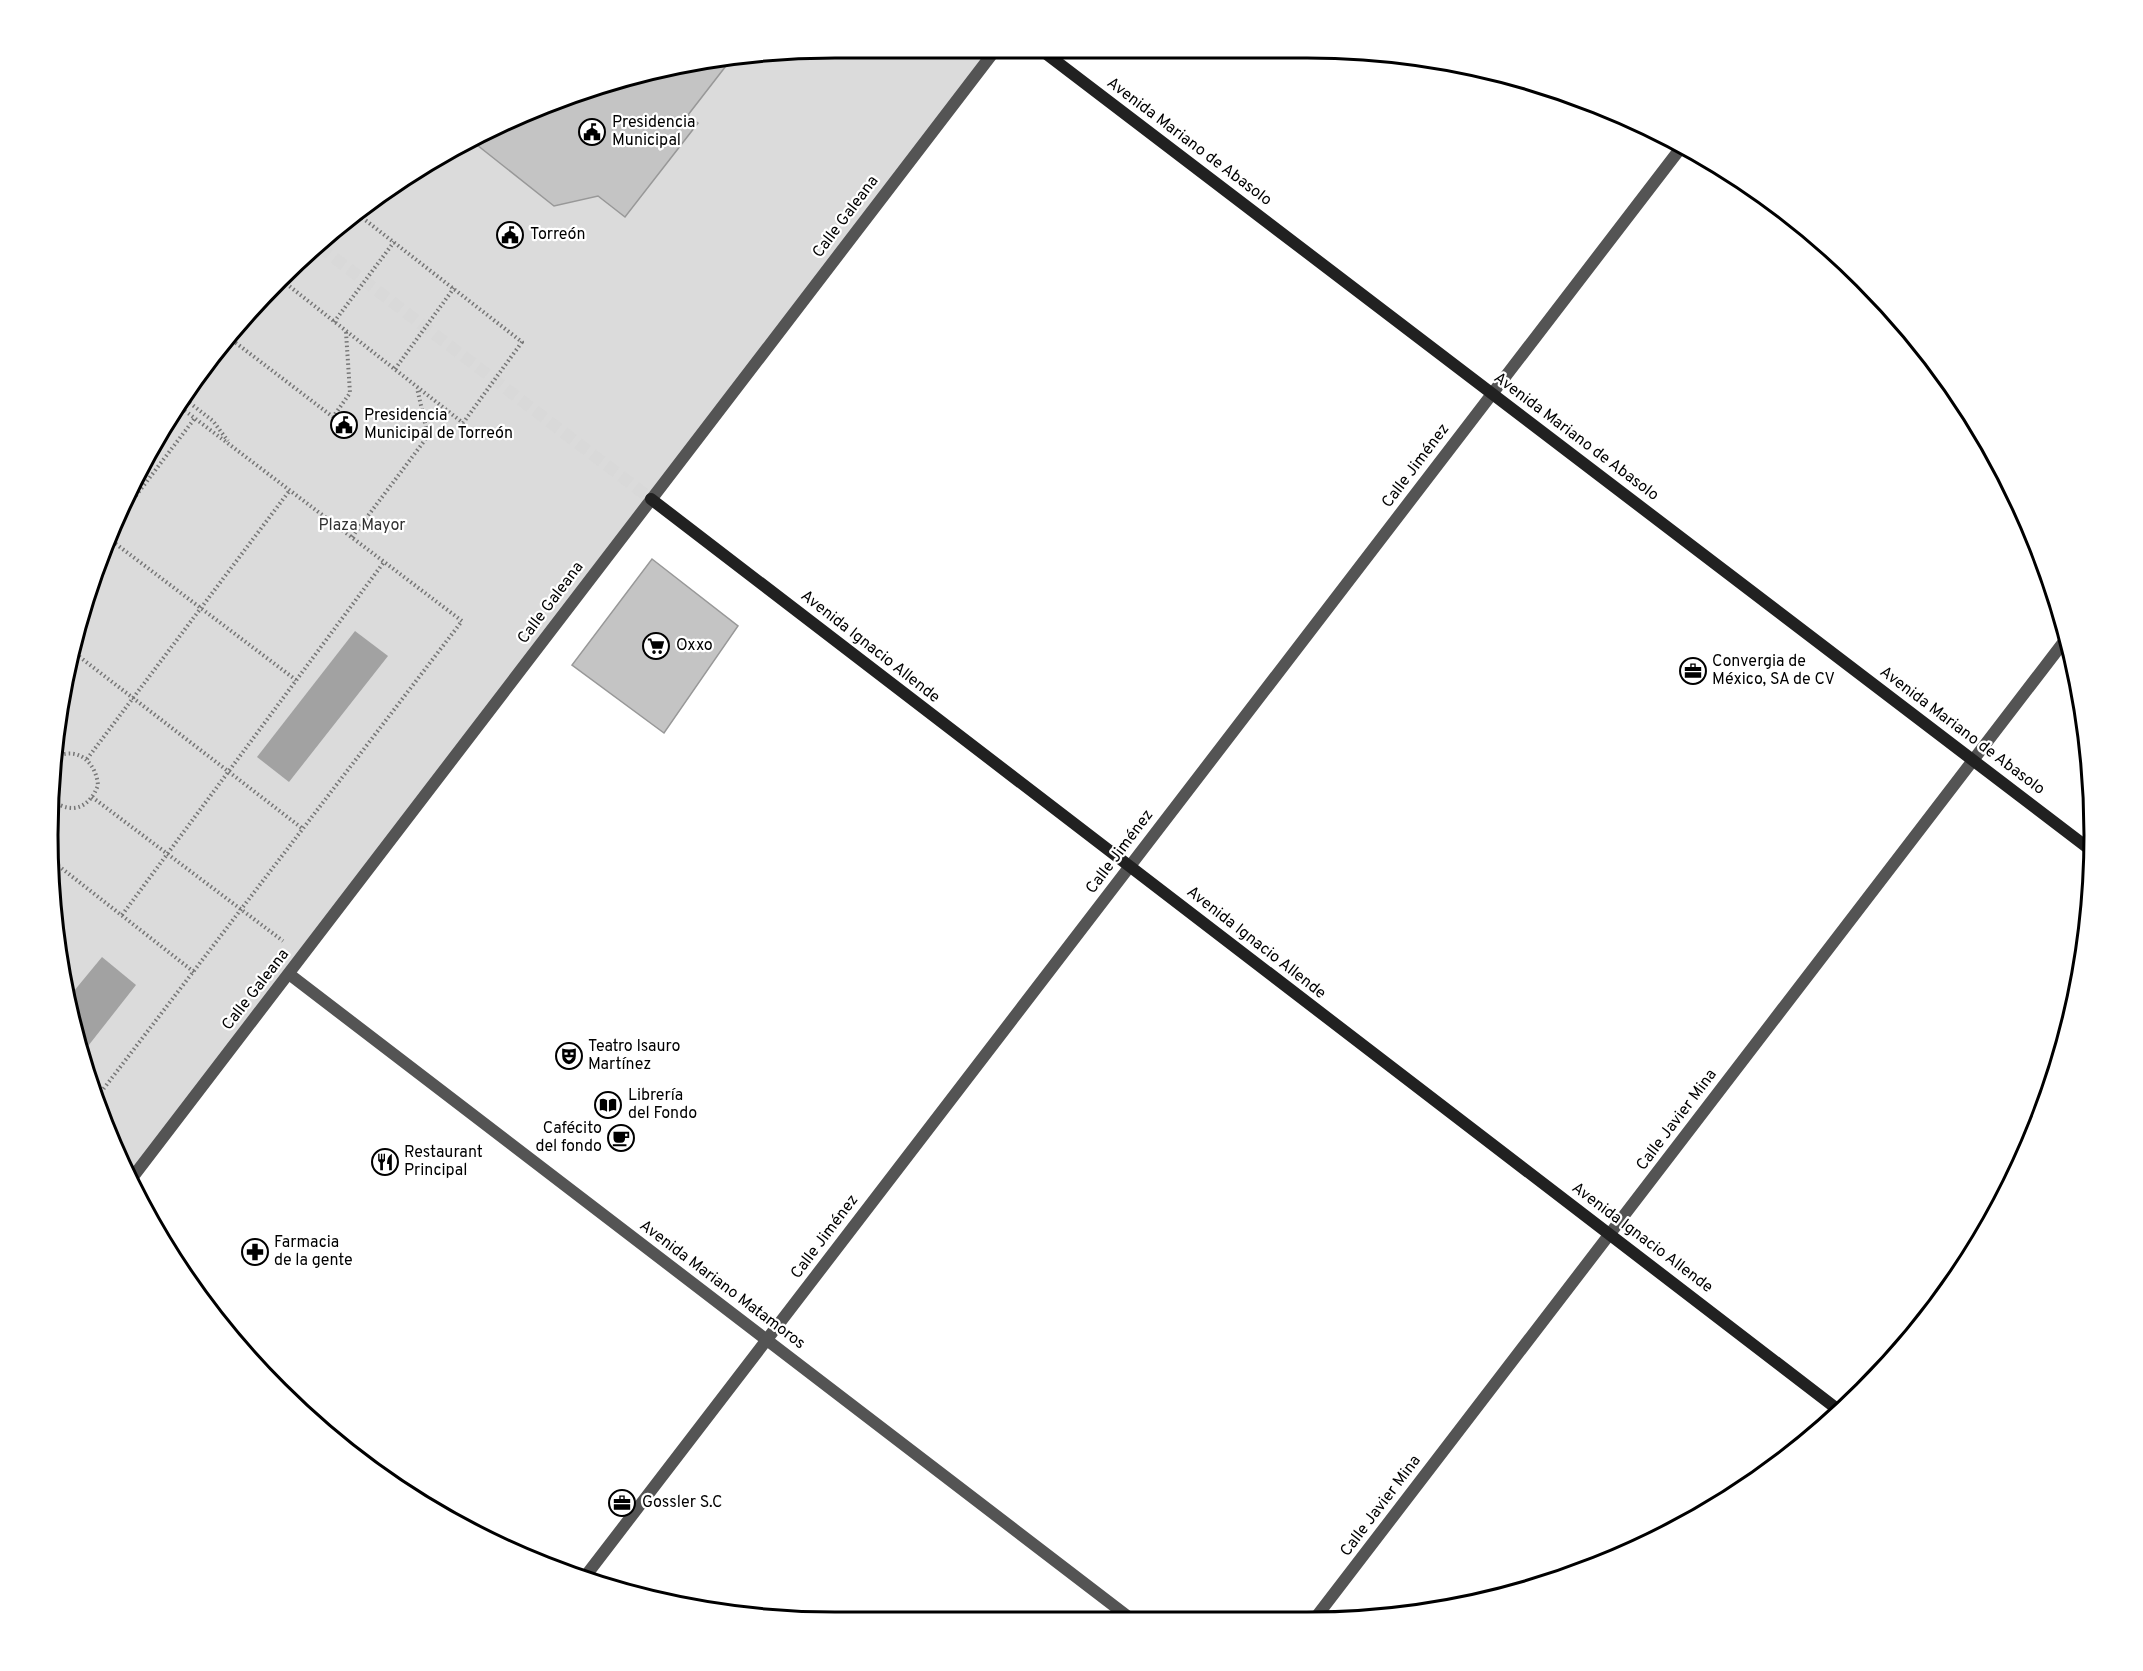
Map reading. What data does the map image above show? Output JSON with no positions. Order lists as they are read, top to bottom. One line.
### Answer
{"streets":{"street":["Avenida Mariano de Abasolo","Calle Galeana","Calle Jiménez","Avenida Ignacio Allende","Calle Javier Mina","Avenida Mariano Matamoros"]},"crossings":[["Avenida Mariano de Abasolo","Calle Jiménez"],["Avenida Mariano de Abasolo","Calle Javier Mina"],["Calle Galeana","Avenida Ignacio Allende"],["Calle Galeana","Avenida Mariano Matamoros"],["Calle Jiménez","Avenida Ignacio Allende"],["Calle Jiménez","Avenida Mariano Matamoros"],["Avenida Ignacio Allende","Calle Javier Mina"]],"parks":["Plaza Mayor"],"places":{"public building":["Presidencia Municipal","Torreón","Presidencia Municipal de Torreón"],"supermarket":["Oxxo"],"office":["Convergia de México, SA de CV","Gossler S.C"],"theatre":["Teatro Isauro Martínez"],"library":["Librería del Fondo"],"cafe":["Cafécito del fondo"],"restaurant":["Restaurant Principal"],"pharmacy":["Farmacia de la gente"]}}
